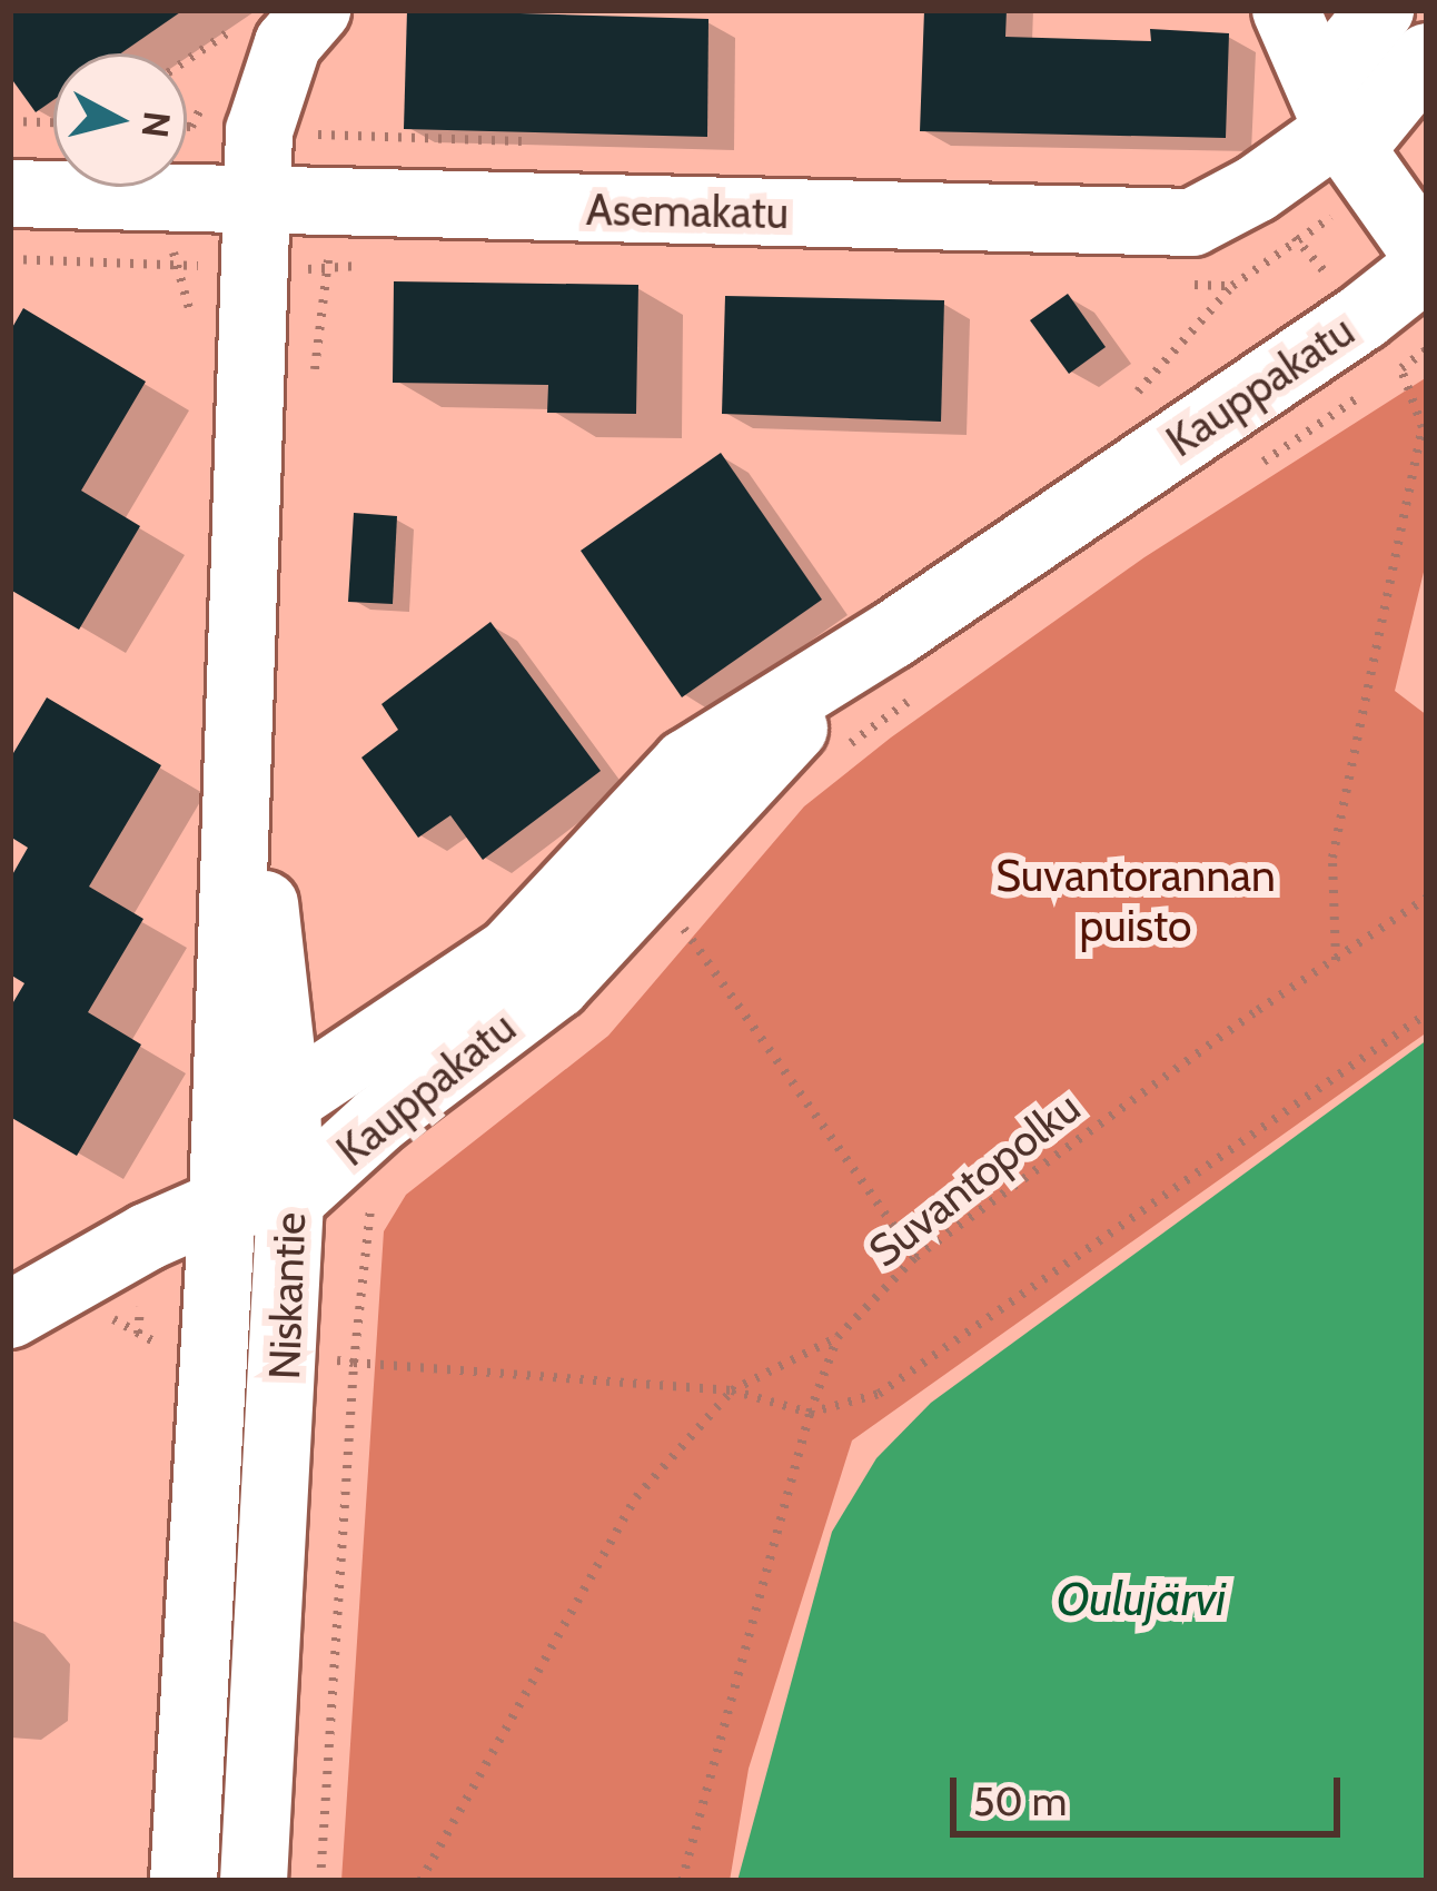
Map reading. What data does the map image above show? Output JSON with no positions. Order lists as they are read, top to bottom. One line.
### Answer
{"streets":{"street":["Asemakatu","Kauppakatu","Niskantie"],"path":["Suvantopolku"]},"crossings":[["Asemakatu","Niskantie"],["Kauppakatu","Niskantie"]],"water":["Oulujärvi"],"parks":["Suvantorannan puisto"],"scale_bar":"50 m","north":"right"}
